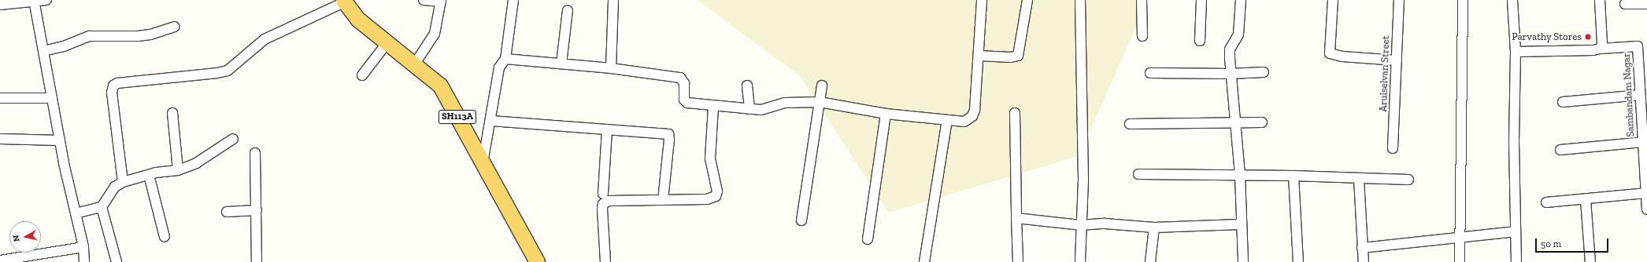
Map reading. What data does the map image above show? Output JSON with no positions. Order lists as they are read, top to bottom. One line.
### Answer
{"streets":{"main road":["SH113A"],"street":["Arulselvan Street","Sambandam Nagar"]},"places":["Parvathy Stores"],"scale_bar":"50 m","north":"left"}
